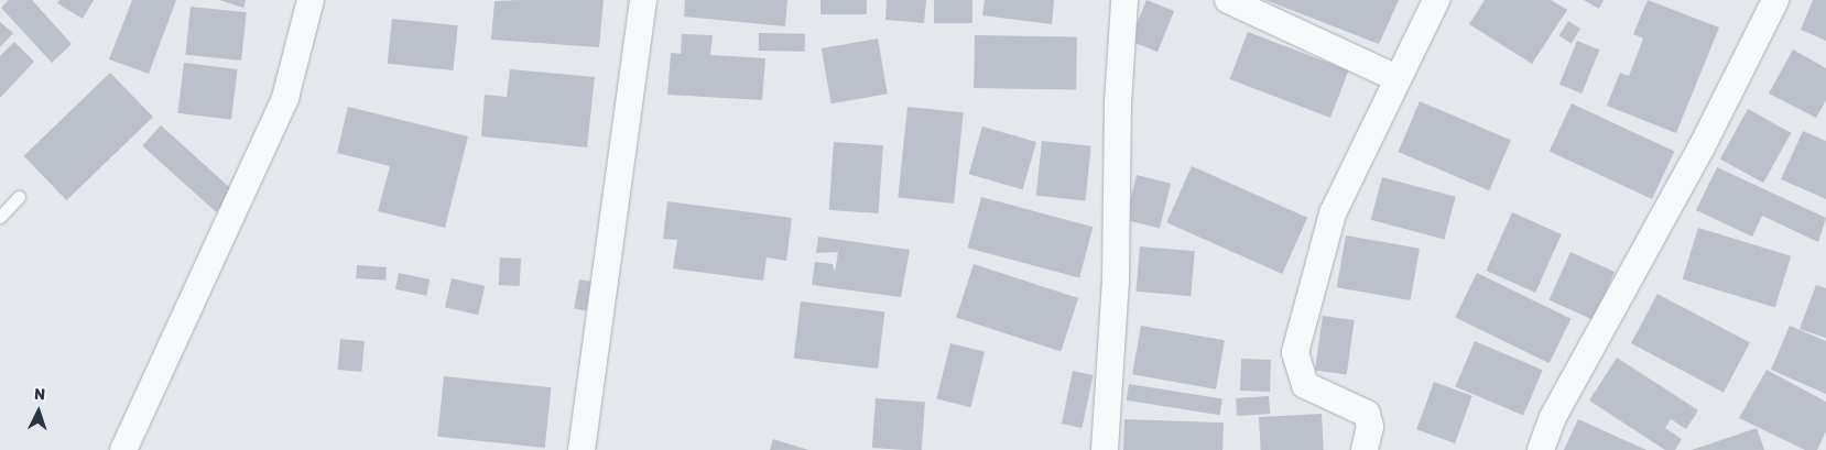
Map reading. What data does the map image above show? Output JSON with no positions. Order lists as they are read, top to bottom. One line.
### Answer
{"north":"top"}
